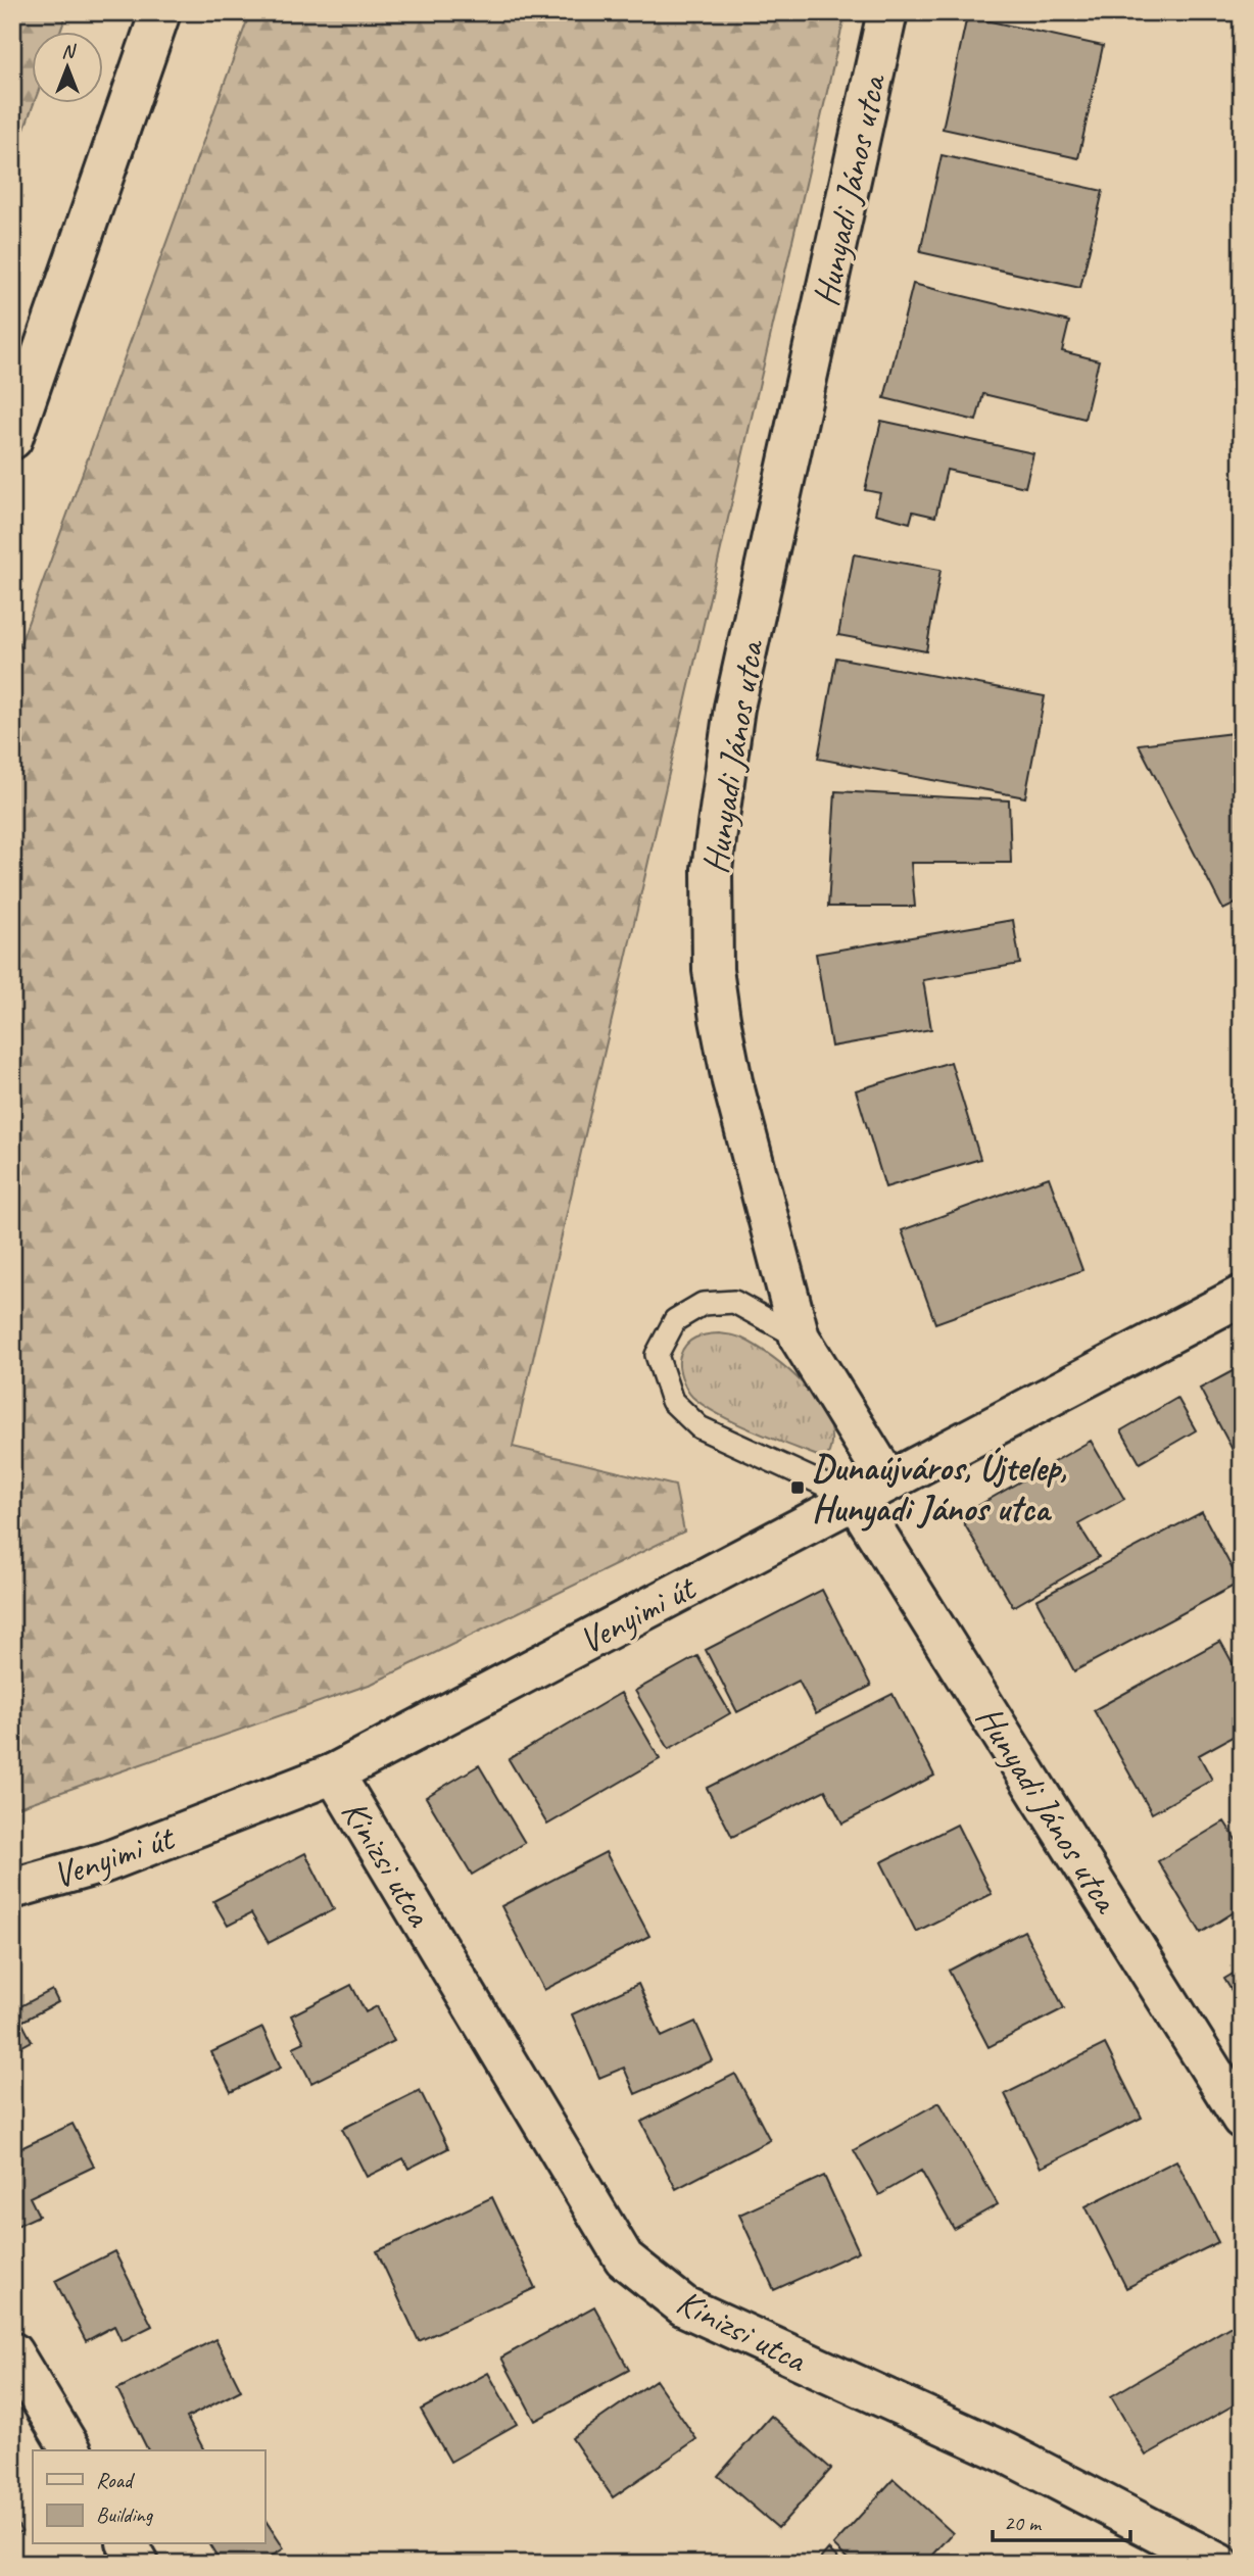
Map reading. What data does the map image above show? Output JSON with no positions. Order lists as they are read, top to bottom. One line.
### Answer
{"streets":{"street":["Hunyadi János utca","Venyimi út","Kinizsi utca"]},"crossings":[["Hunyadi János utca","Venyimi út"],["Venyimi út","Kinizsi utca"]],"places":{"transit":["Dunaújváros, Újtelep, Hunyadi János utca"]},"legend":["Road","Building"],"scale_bar":"20 m","north":"top"}
